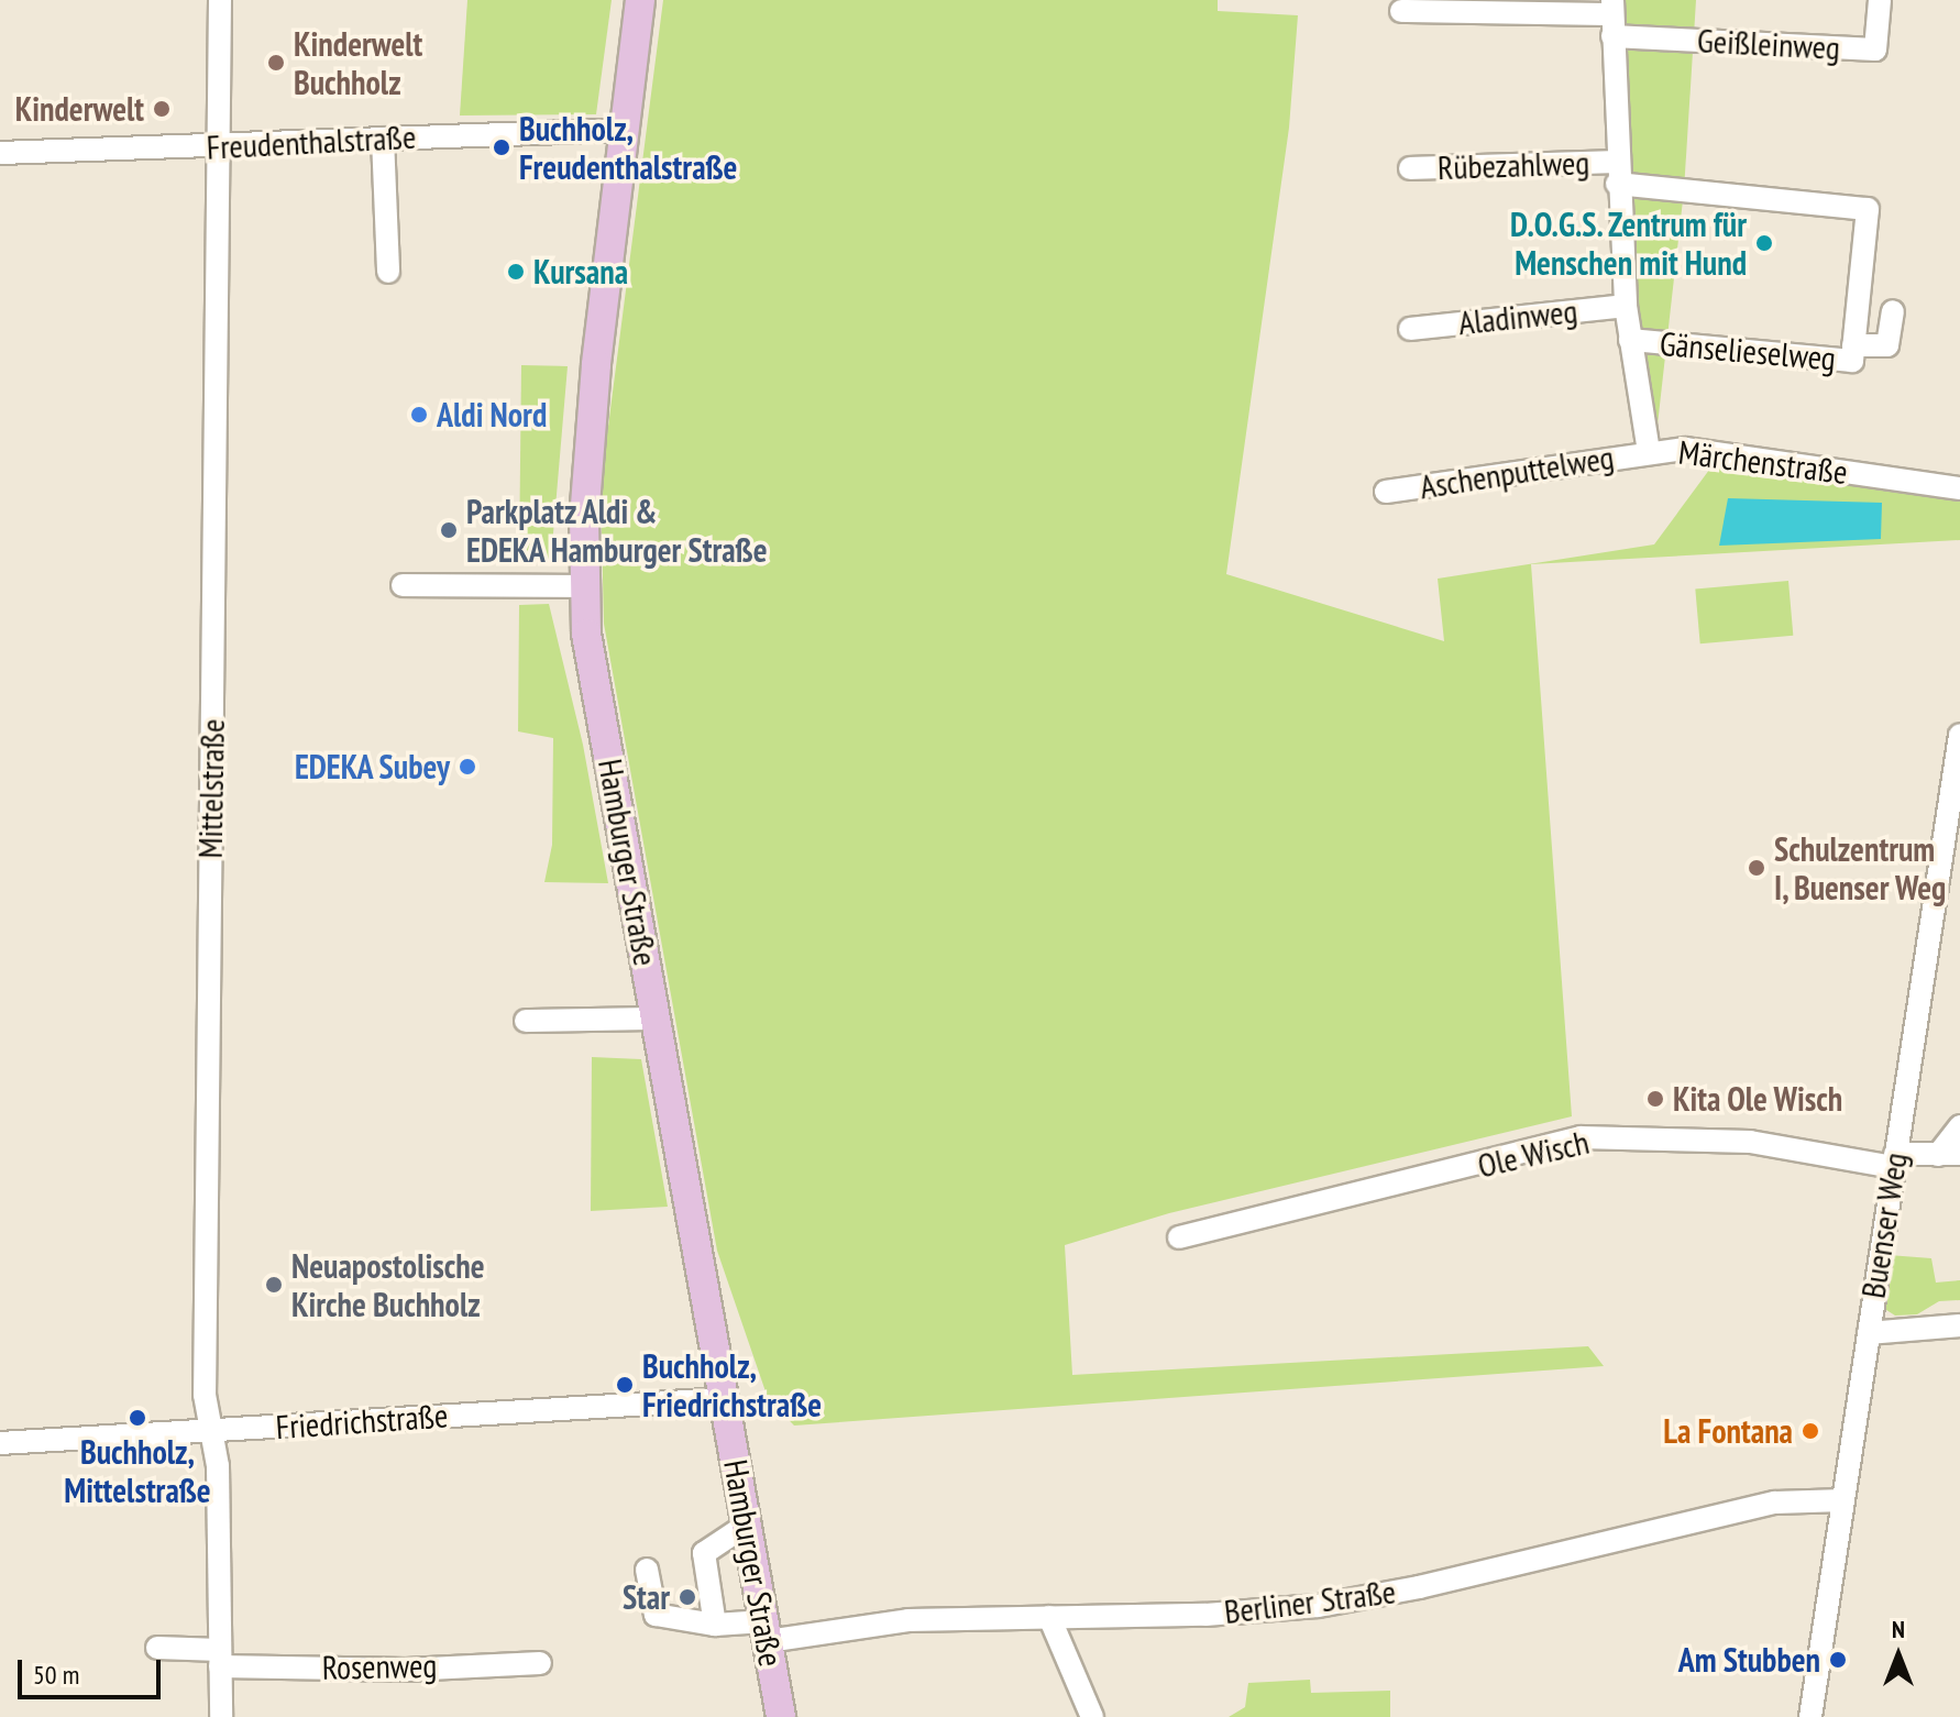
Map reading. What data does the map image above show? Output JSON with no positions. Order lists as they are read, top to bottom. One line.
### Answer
{"streets":{"main road":["Hamburger Straße"],"street":["Geißleinweg","Freudenthalstraße","Rübezahlweg","Aladinweg","Gänselieselweg","Märchenstraße","Aschenputtelweg","Mittelstraße","Ole Wisch","Buenser Weg","Friedrichstraße","Berliner Straße","Rosenweg"]},"crossings":[["Geißleinweg","Märchenstraße"],["Freudenthalstraße","Mittelstraße"],["Freudenthalstraße","Hamburger Straße"],["Rübezahlweg","Gänselieselweg"],["Rübezahlweg","Märchenstraße"],["Aladinweg","Märchenstraße"],["Gänselieselweg","Märchenstraße"],["Märchenstraße","Aschenputtelweg"],["Mittelstraße","Friedrichstraße"],["Mittelstraße","Rosenweg"],["Hamburger Straße","Friedrichstraße"],["Hamburger Straße","Berliner Straße"],["Ole Wisch","Buenser Weg"],["Buenser Weg","Berliner Straße"]],"places":["Kinderwelt Buchholz","Kinderwelt","Buchholz, Freudenthalstraße","D.O.G.S. Zentrum für Menschen mit Hund","Kursana","Aldi Nord","Parkplatz Aldi & EDEKA Hamburger Straße","EDEKA Subey","Schulzentrum I, Buenser Weg","Kita Ole Wisch","Neuapostolische Kirche Buchholz","Buchholz, Friedrichstraße","Buchholz, Mittelstraße","La Fontana","Star","Am Stubben"],"scale_bar":"50 m","north":"top"}
